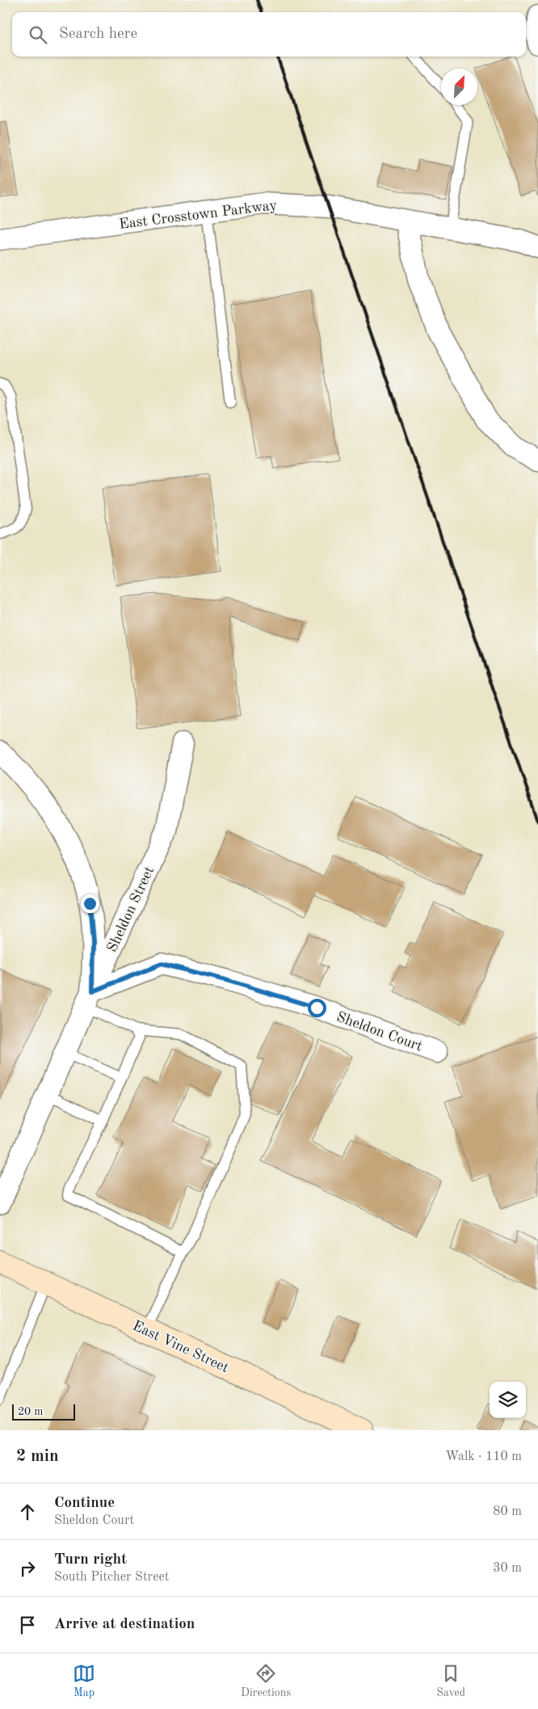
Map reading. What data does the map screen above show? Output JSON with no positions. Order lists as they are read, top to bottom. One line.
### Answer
{"streets":{"street":["East Crosstown Parkway","Sheldon Street","Sheldon Court","East Vine Street"]},"crossings":[["Sheldon Street","Sheldon Court"]],"scale_bar":"20 m","north":"top right","page":{"search":"Search here","scale":"20 m","heading":["2 min","Walk · 110 m"],"list":[["Continue","Sheldon Court","80 m"],["Turn right","South Pitcher Street","30 m"],"Arrive at destination"],"nav":["Map","Directions","Saved"]}}
